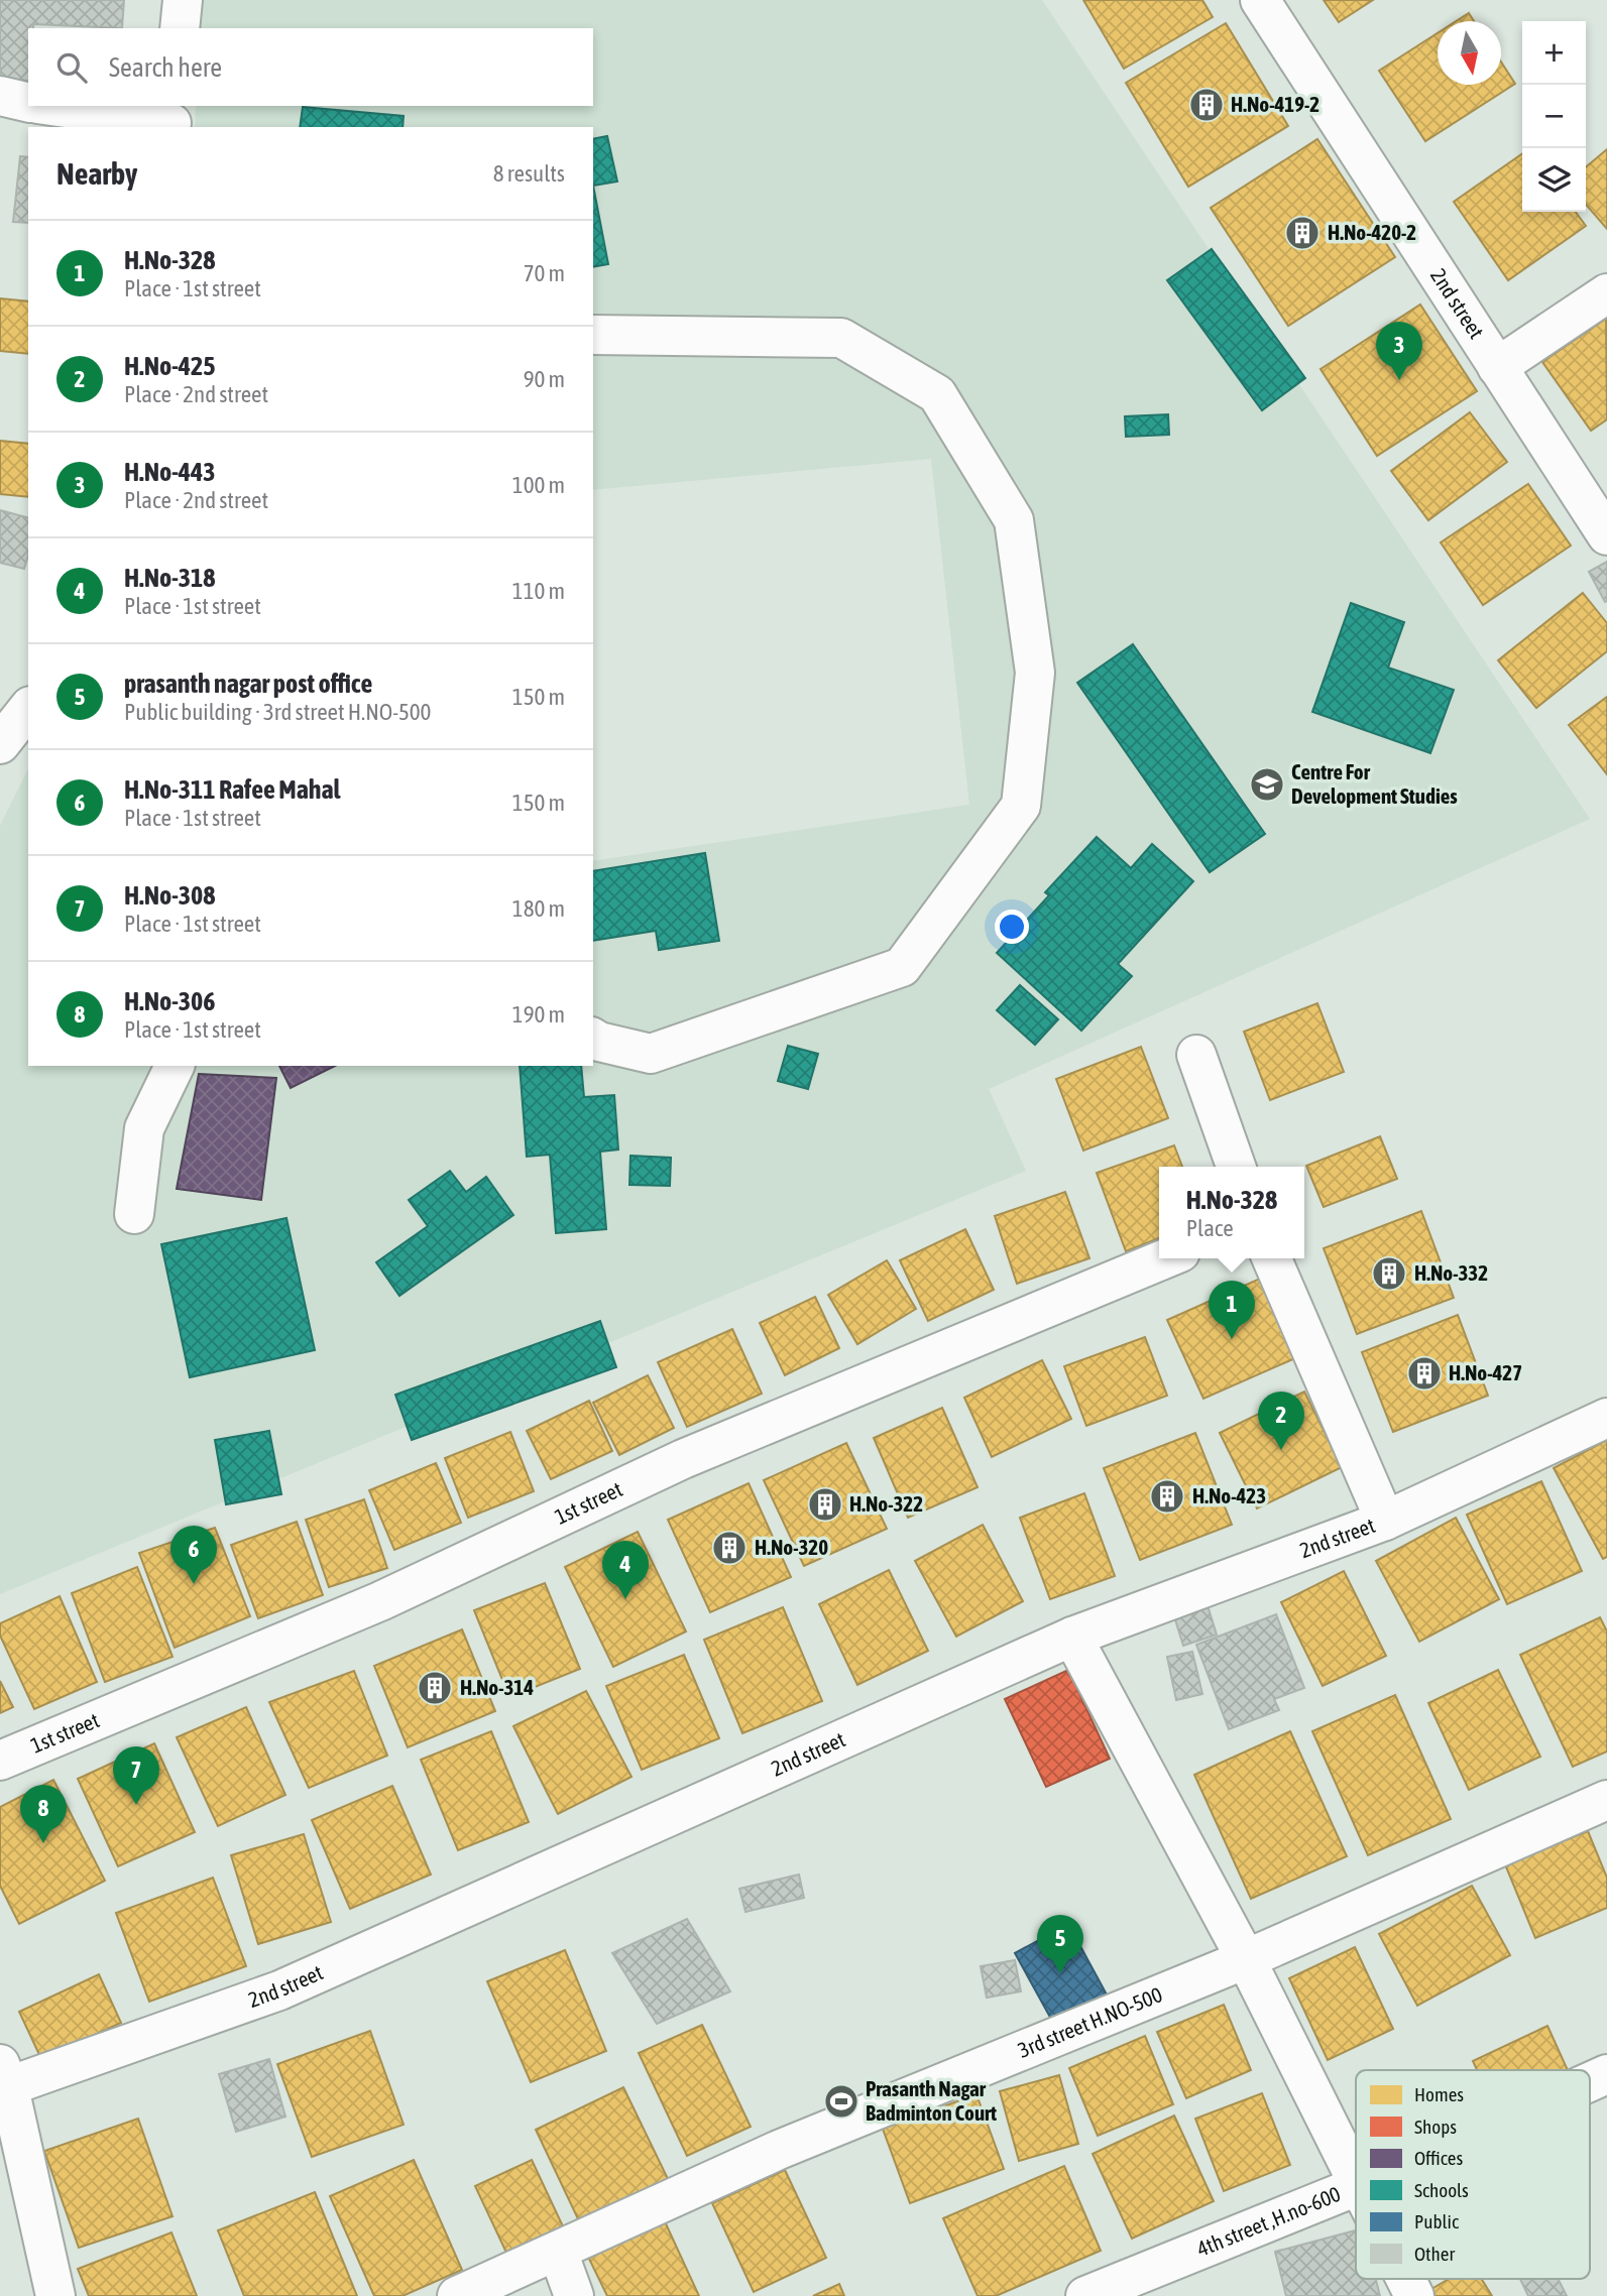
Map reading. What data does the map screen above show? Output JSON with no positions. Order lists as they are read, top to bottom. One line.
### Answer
{"streets":{"street":["2nd street","1st street","3rd street H.NO-500","4th street ,H.no-600"]},"places":{"building":["H.No-419-2","H.No-420-2","H.No-332","H.No-427","H.No-423","H.No-322","H.No-320","H.No-314"],"school or university":["Centre For Development Studies"],"sports":["Prasanth Nagar Badminton Court"]},"legend":["Homes","Shops","Offices","Schools","Public","Other"],"north":"bottom","page":{"map_buttons":["+","−"],"search":"Search here","heading":["Nearby","8 results"],"list":[{"mark":"1","name":"H.No-328","note":"Place · 1st street","value":"70 m"},{"mark":"2","name":"H.No-425","note":"Place · 2nd street","value":"90 m"},{"mark":"3","name":"H.No-443","note":"Place · 2nd street","value":"100 m"},{"mark":"4","name":"H.No-318","note":"Place · 1st street","value":"110 m"},{"mark":"5","name":"prasanth nagar post office","note":"Public building · 3rd street H.NO-500","value":"150 m"},{"mark":"6","name":"H.No-311 Rafee Mahal","note":"Place · 1st street","value":"150 m"},{"mark":"7","name":"H.No-308","note":"Place · 1st street","value":"180 m"},{"mark":"8","name":"H.No-306","note":"Place · 1st street","value":"190 m"}],"pins":["3","1","2","6","4","7","8","5"],"popup":["H.No-328","Place"]}}
